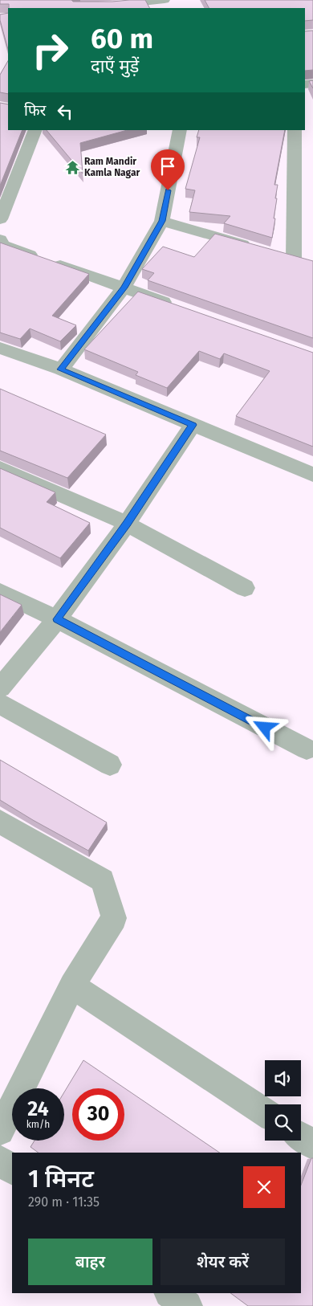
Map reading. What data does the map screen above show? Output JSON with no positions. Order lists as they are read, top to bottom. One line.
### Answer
{"places":{"temple":["Ram Mandir Kamla Nagar"]},"page":{"turn":["60 m","दाएँ मुड़ें"],"then":"फिर","speed":"24 km/h","limit":"30","heading":["1 मिनट","290 m · 11:35"],"buttons":["बाहर","शेयर करें"]}}
